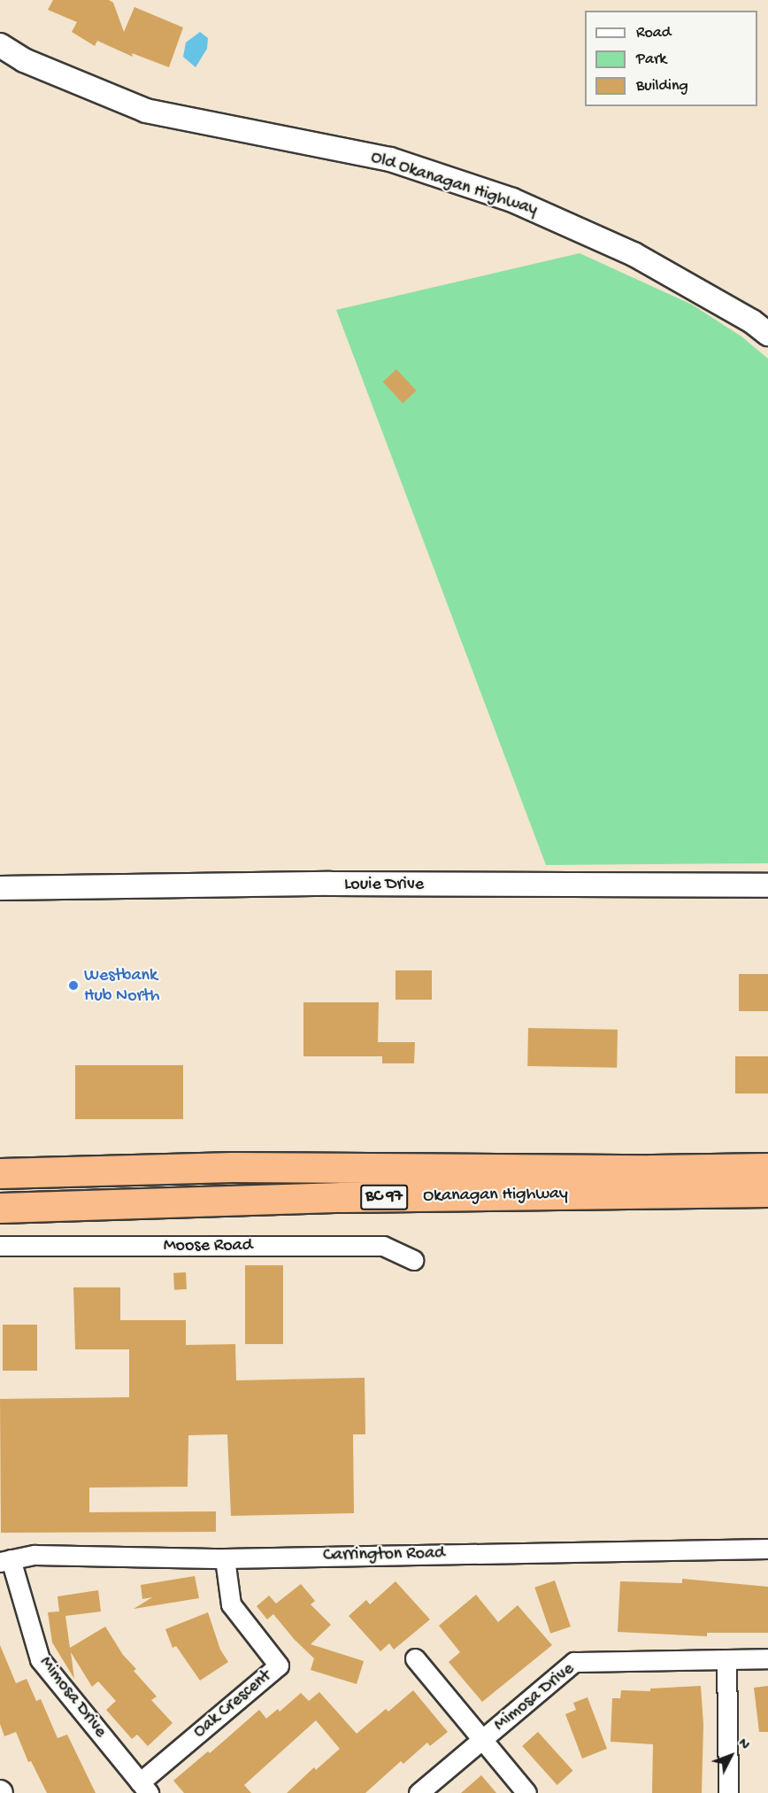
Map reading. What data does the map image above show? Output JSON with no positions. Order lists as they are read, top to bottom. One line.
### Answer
{"streets":{"highway":["Okanagan Highway","BC 97"],"street":["Old Okanagan Highway","Louie Drive","Moose Road","Carrington Road","Mimosa Drive","Oak Crescent"]},"crossings":[["Carrington Road","Mimosa Drive"],["Carrington Road","Oak Crescent"],["Mimosa Drive","Oak Crescent"]],"places":["Westbank Hub North"],"legend":["Road","Park","Building"],"north":"top right"}
